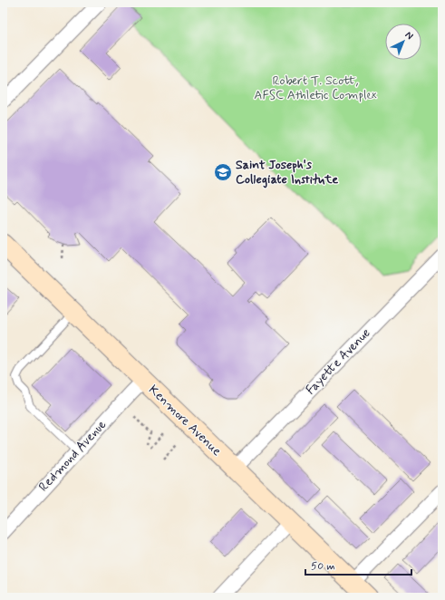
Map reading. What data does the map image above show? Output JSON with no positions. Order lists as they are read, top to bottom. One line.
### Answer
{"streets":{"main road":["Kenmore Avenue"],"street":["Fayette Avenue","Redmond Avenue"]},"crossings":[["Fayette Avenue","Kenmore Avenue"],["Kenmore Avenue","Redmond Avenue"]],"parks":["Robert T. Scott, AFSC Athletic Complex"],"places":{"school or university":["Saint Joseph's Collegiate Institute"]},"scale_bar":"50 m","north":"top right"}
